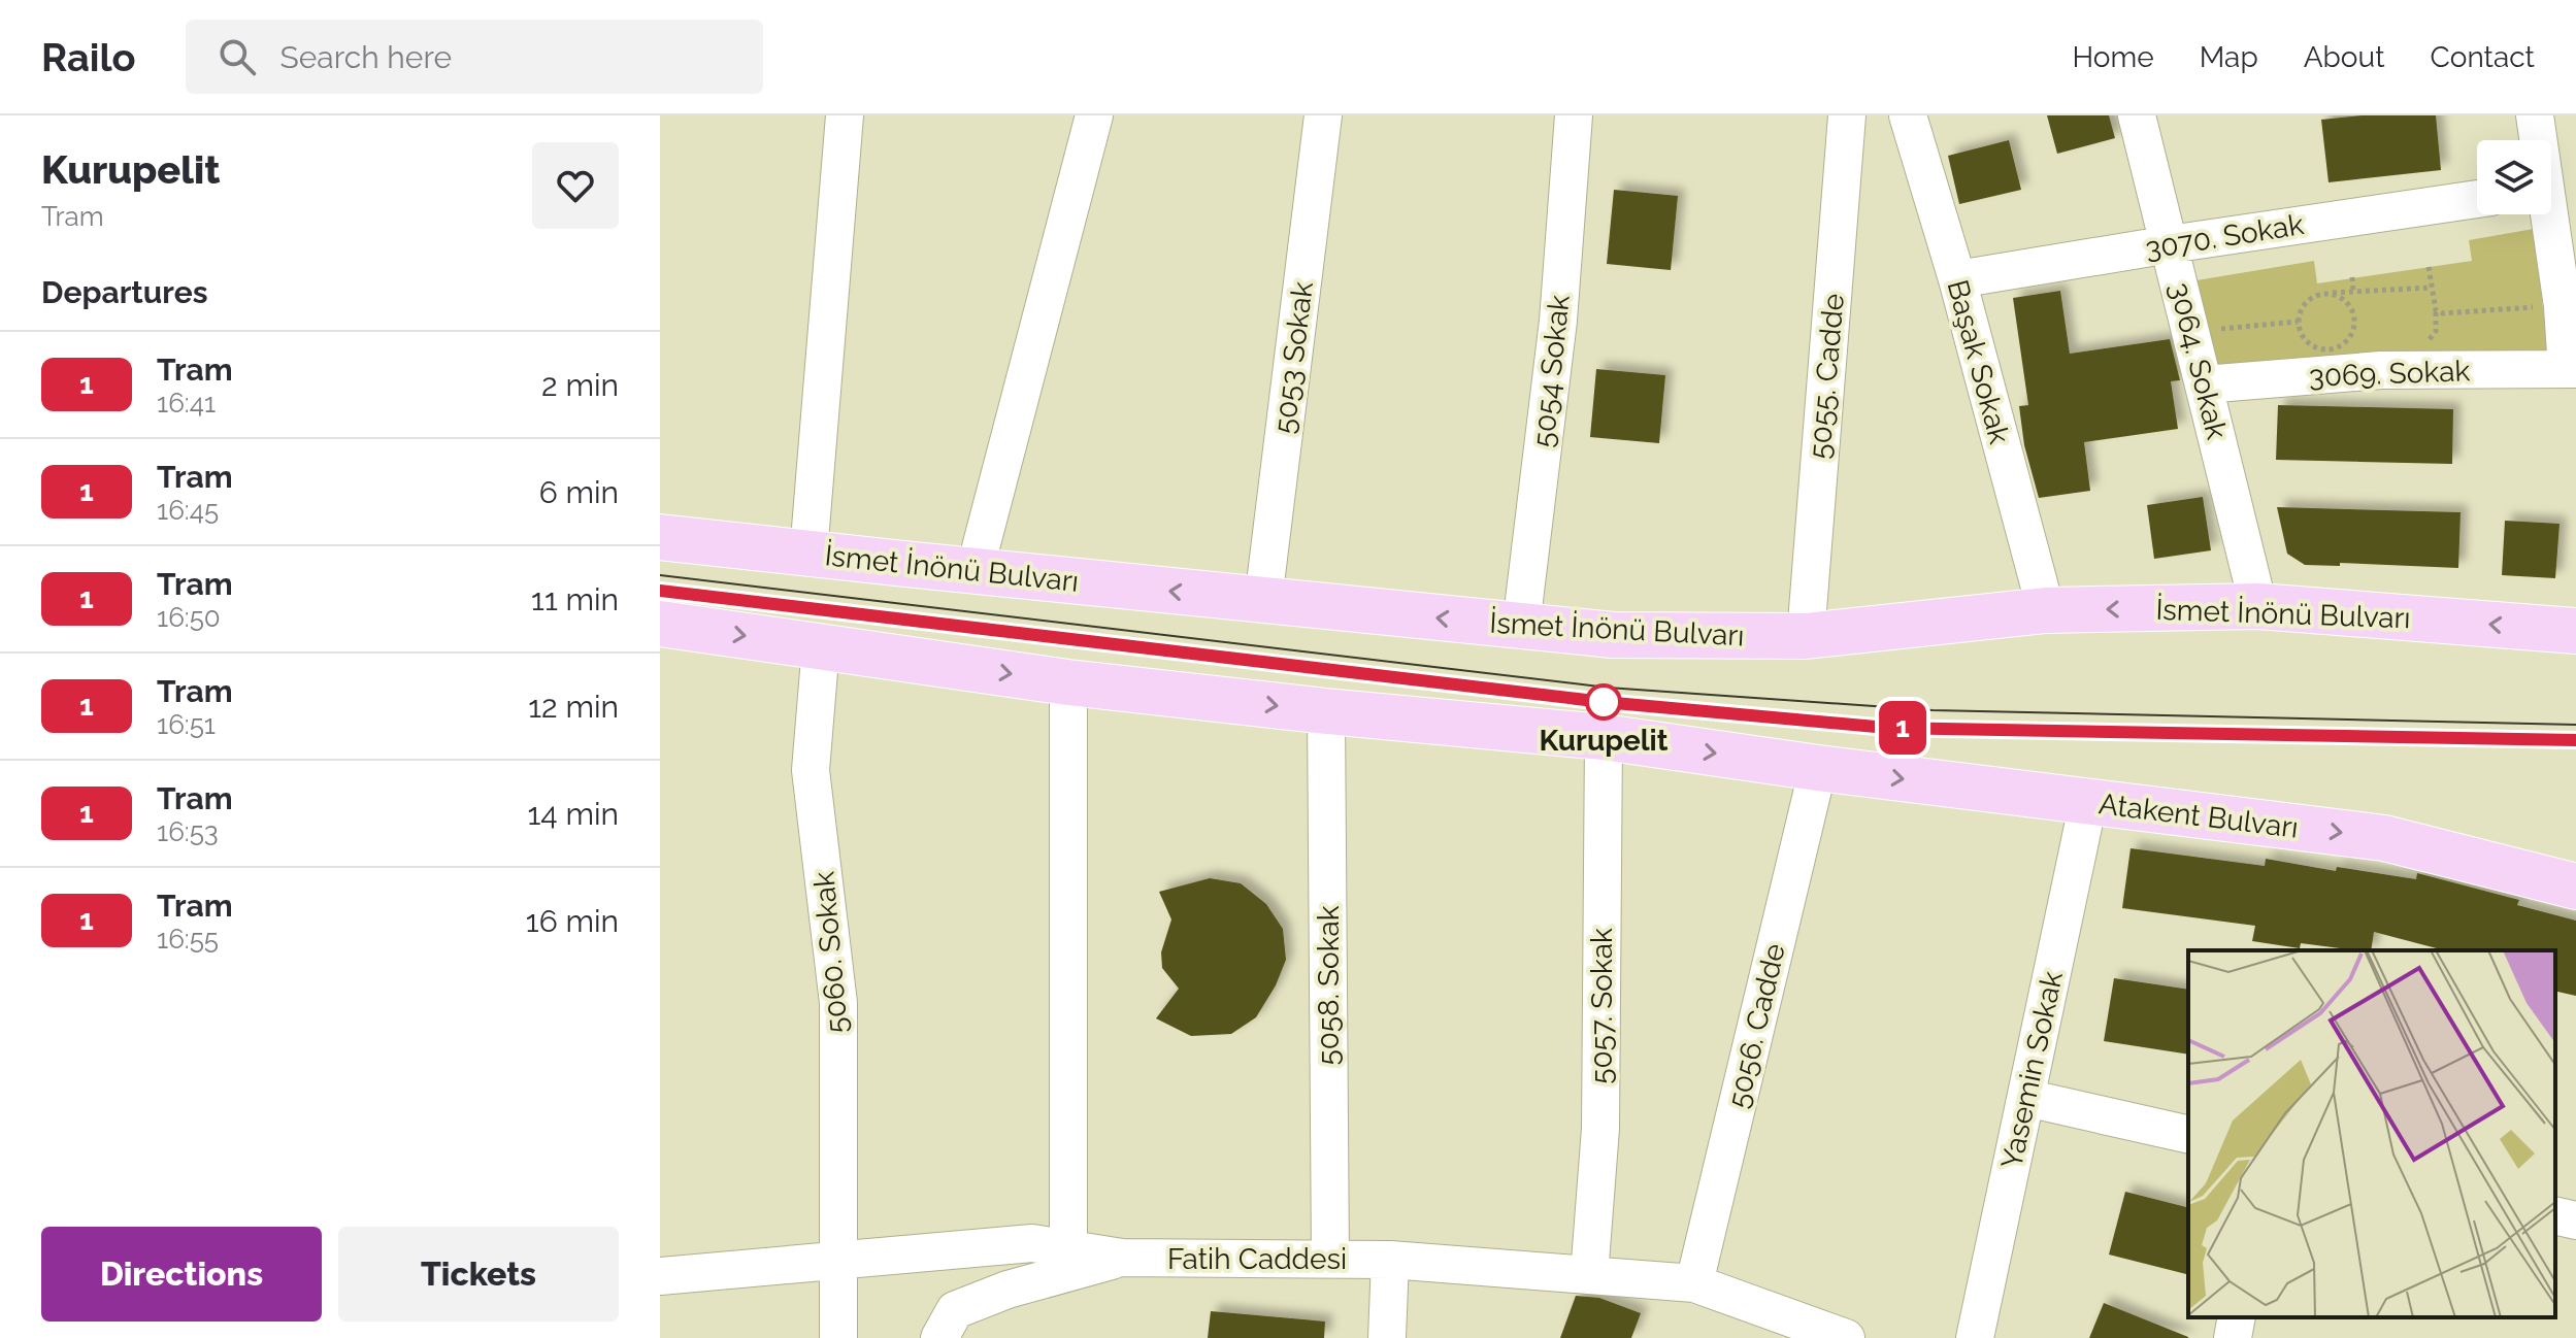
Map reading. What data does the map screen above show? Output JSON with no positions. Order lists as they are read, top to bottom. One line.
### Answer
{"streets":{"main road":["İsmet İnönü Bulvarı","Atakent Bulvarı"],"street":["3070. Sokak","5053 Sokak","3064. Sokak","Başak Sokak","5054 Sokak","3069. Sokak","5055. Cadde","5060. Sokak","5058. Sokak","5057. Sokak","5056. Cadde","Yasemin Sokak","Fatih Caddesi"]},"crossings":[["3070. Sokak","3064. Sokak"],["3070. Sokak","Başak Sokak"],["5053 Sokak","İsmet İnönü Bulvarı"],["3064. Sokak","3069. Sokak"],["3064. Sokak","İsmet İnönü Bulvarı"],["Başak Sokak","İsmet İnönü Bulvarı"],["5054 Sokak","İsmet İnönü Bulvarı"],["5055. Cadde","İsmet İnönü Bulvarı"],["Atakent Bulvarı","5056. Cadde"],["Atakent Bulvarı","Yasemin Sokak"],["5060. Sokak","Fatih Caddesi"],["5058. Sokak","Fatih Caddesi"],["5057. Sokak","Fatih Caddesi"],["5056. Cadde","Fatih Caddesi"]],"one_way":["Atakent Bulvarı"],"places":["Kurupelit"],"lines":["tram line 1"],"page":{"header":"Railo","search":"Search here","nav":["Home","Map","About","Contact"],"heading":[["Kurupelit","Tram"],"Departures"],"on_map":"1","list":[{"mark":"1","name":"Tram","note":"16:41","value":"2 min"},{"mark":"1","name":"Tram","note":"16:45","value":"6 min"},{"mark":"1","name":"Tram","note":"16:50","value":"11 min"},{"mark":"1","name":"Tram","note":"16:51","value":"12 min"},{"mark":"1","name":"Tram","note":"16:53","value":"14 min"},{"mark":"1","name":"Tram","note":"16:55","value":"16 min"}],"buttons":["Directions","Tickets"]}}
